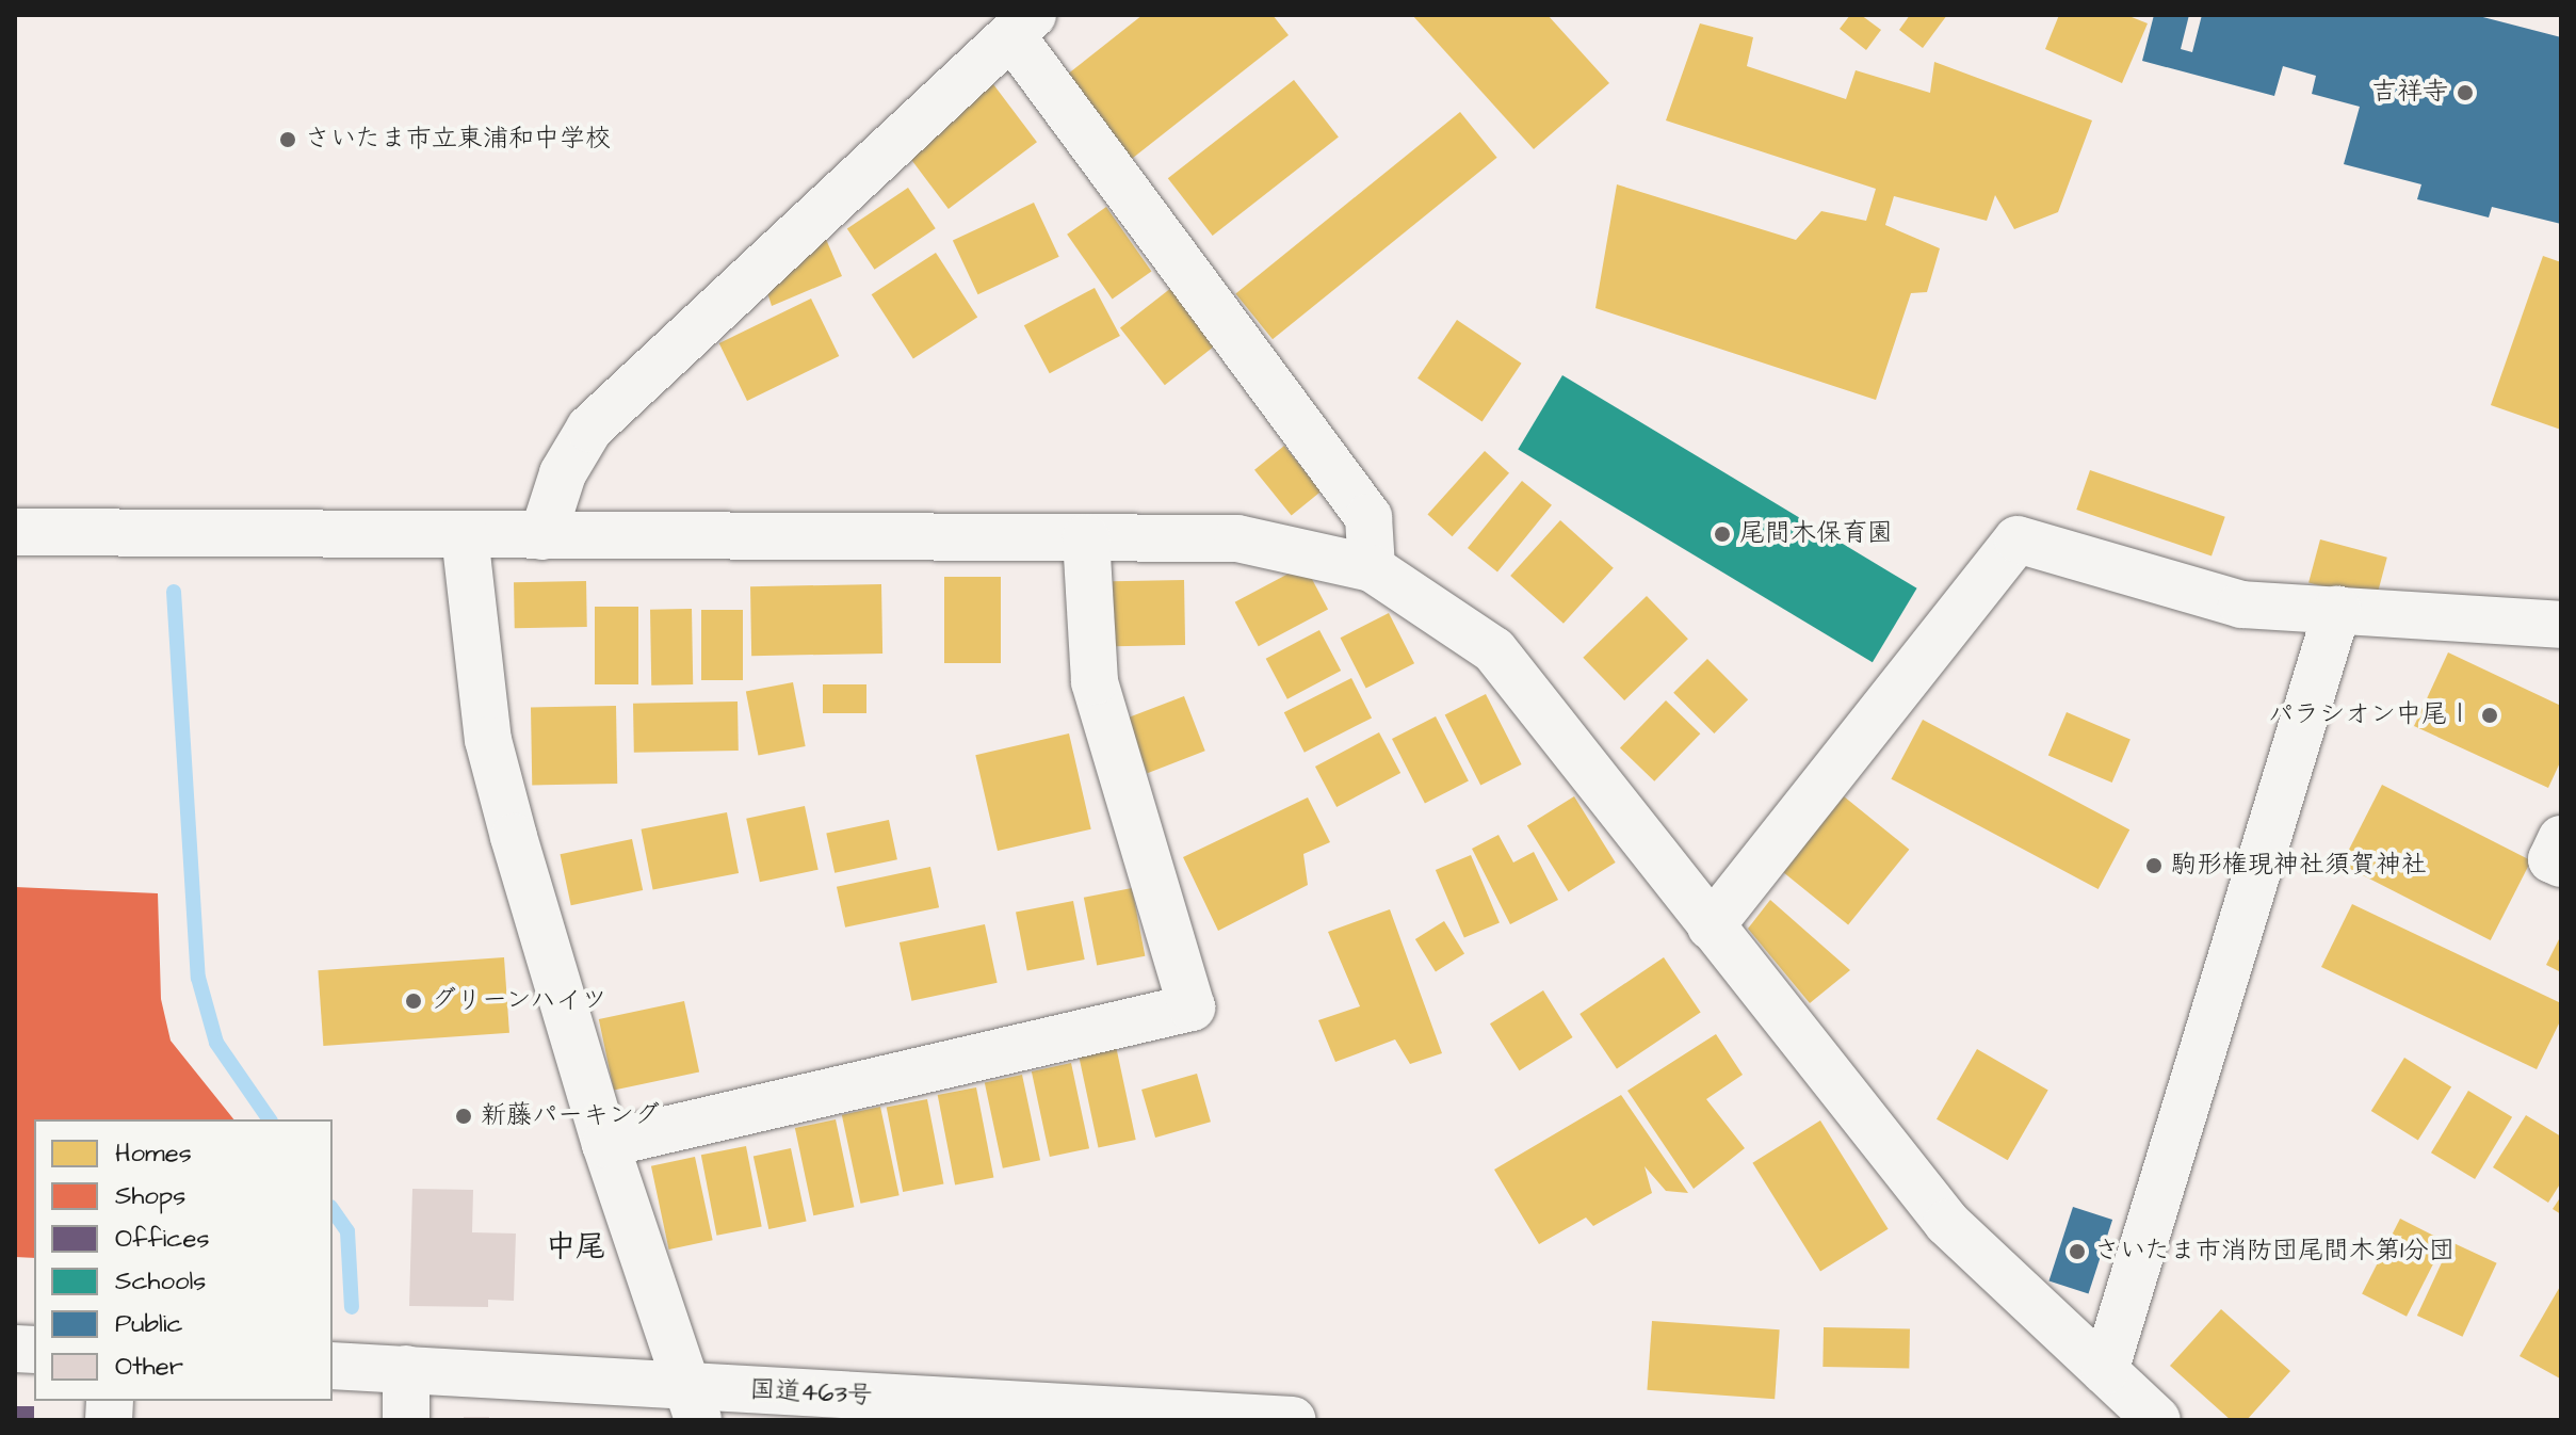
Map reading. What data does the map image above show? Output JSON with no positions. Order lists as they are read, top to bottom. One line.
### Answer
{"streets":{"main road":["国道463号"]},"districts":["中尾"],"places":["吉祥寺","さいたま市立東浦和中学校","尾間木保育園","パラシオン中尾Ⅰ","駒形権現神社須賀神社","グリーンハイツ","新藤パーキング","さいたま市消防団尾間木第1分団"],"legend":["Homes","Shops","Offices","Schools","Public","Other"]}
